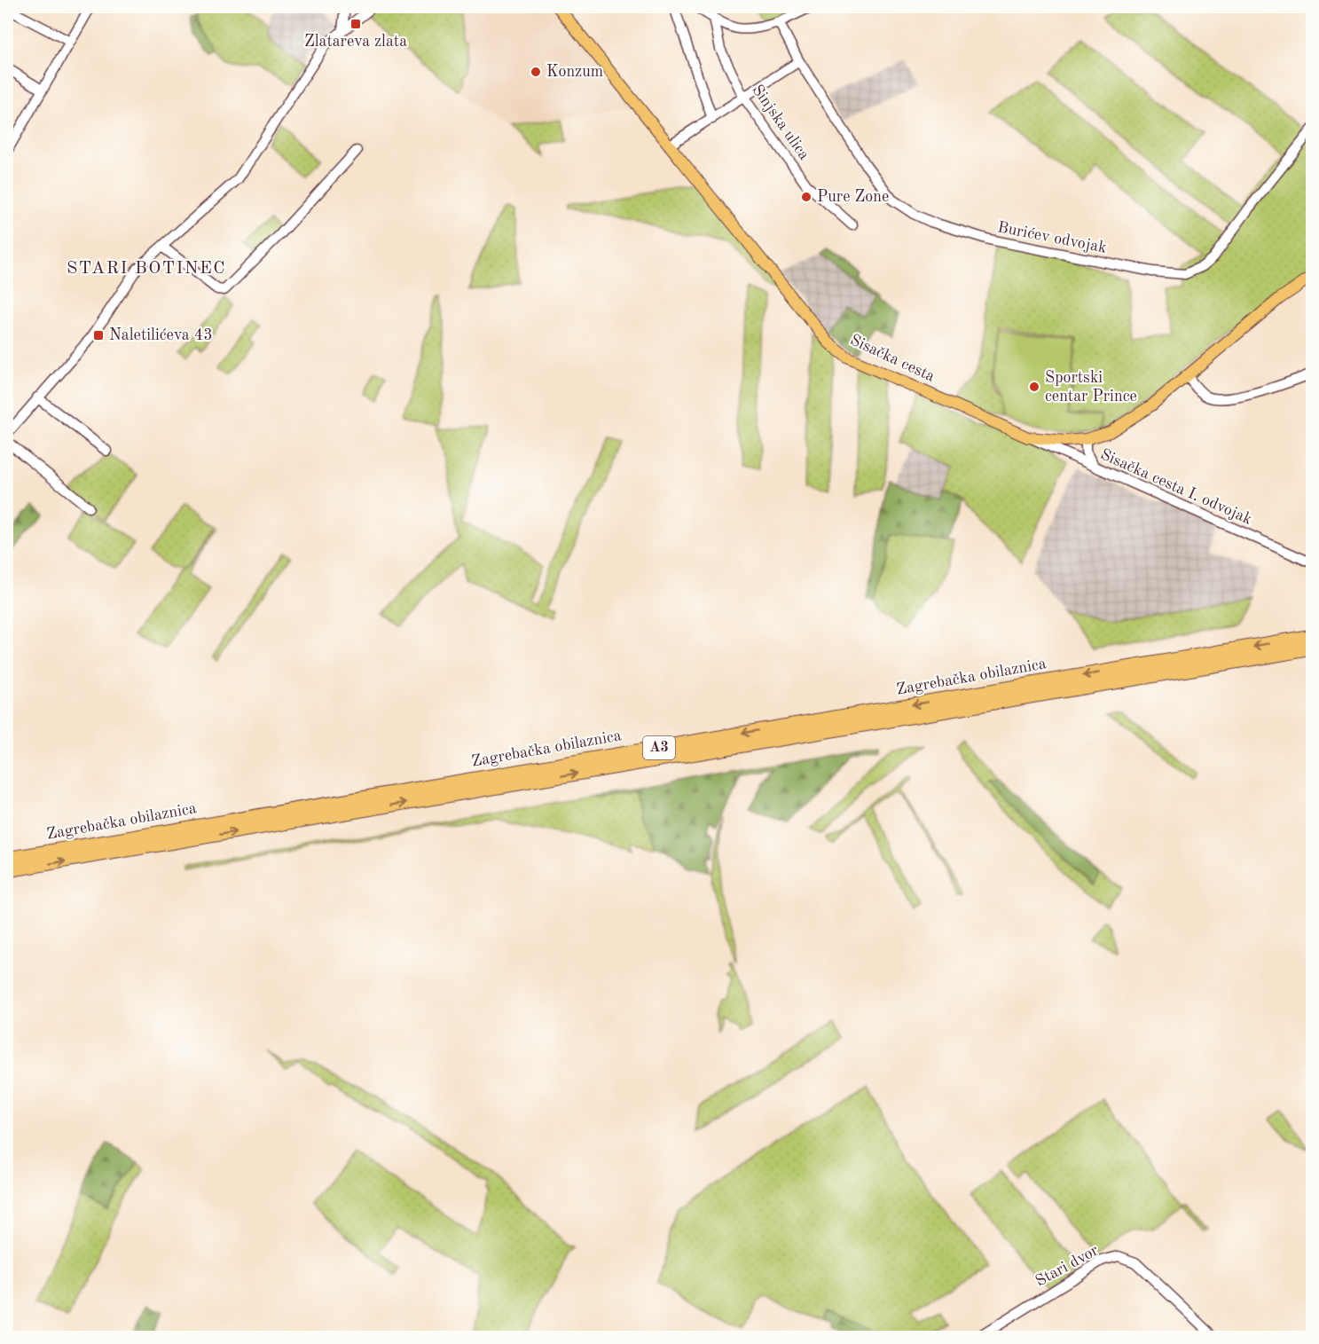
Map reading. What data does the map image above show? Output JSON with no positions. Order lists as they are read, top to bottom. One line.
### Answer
{"streets":{"highway":["Zagrebačka obilaznica","A3"],"main road":["Sisačka cesta"],"street":["Sinjska ulica","Burićev odvojak","Sisačka cesta I. odvojak","Stari dvor"]},"crossings":[["Sisačka cesta","Sisačka cesta I. odvojak"]],"districts":["STARI BOTINEC"],"places":{"transit":["Zlatareva zlata","Naletilićeva 43"],"other":["Konzum","Pure Zone","Sportski centar Prince"]}}
